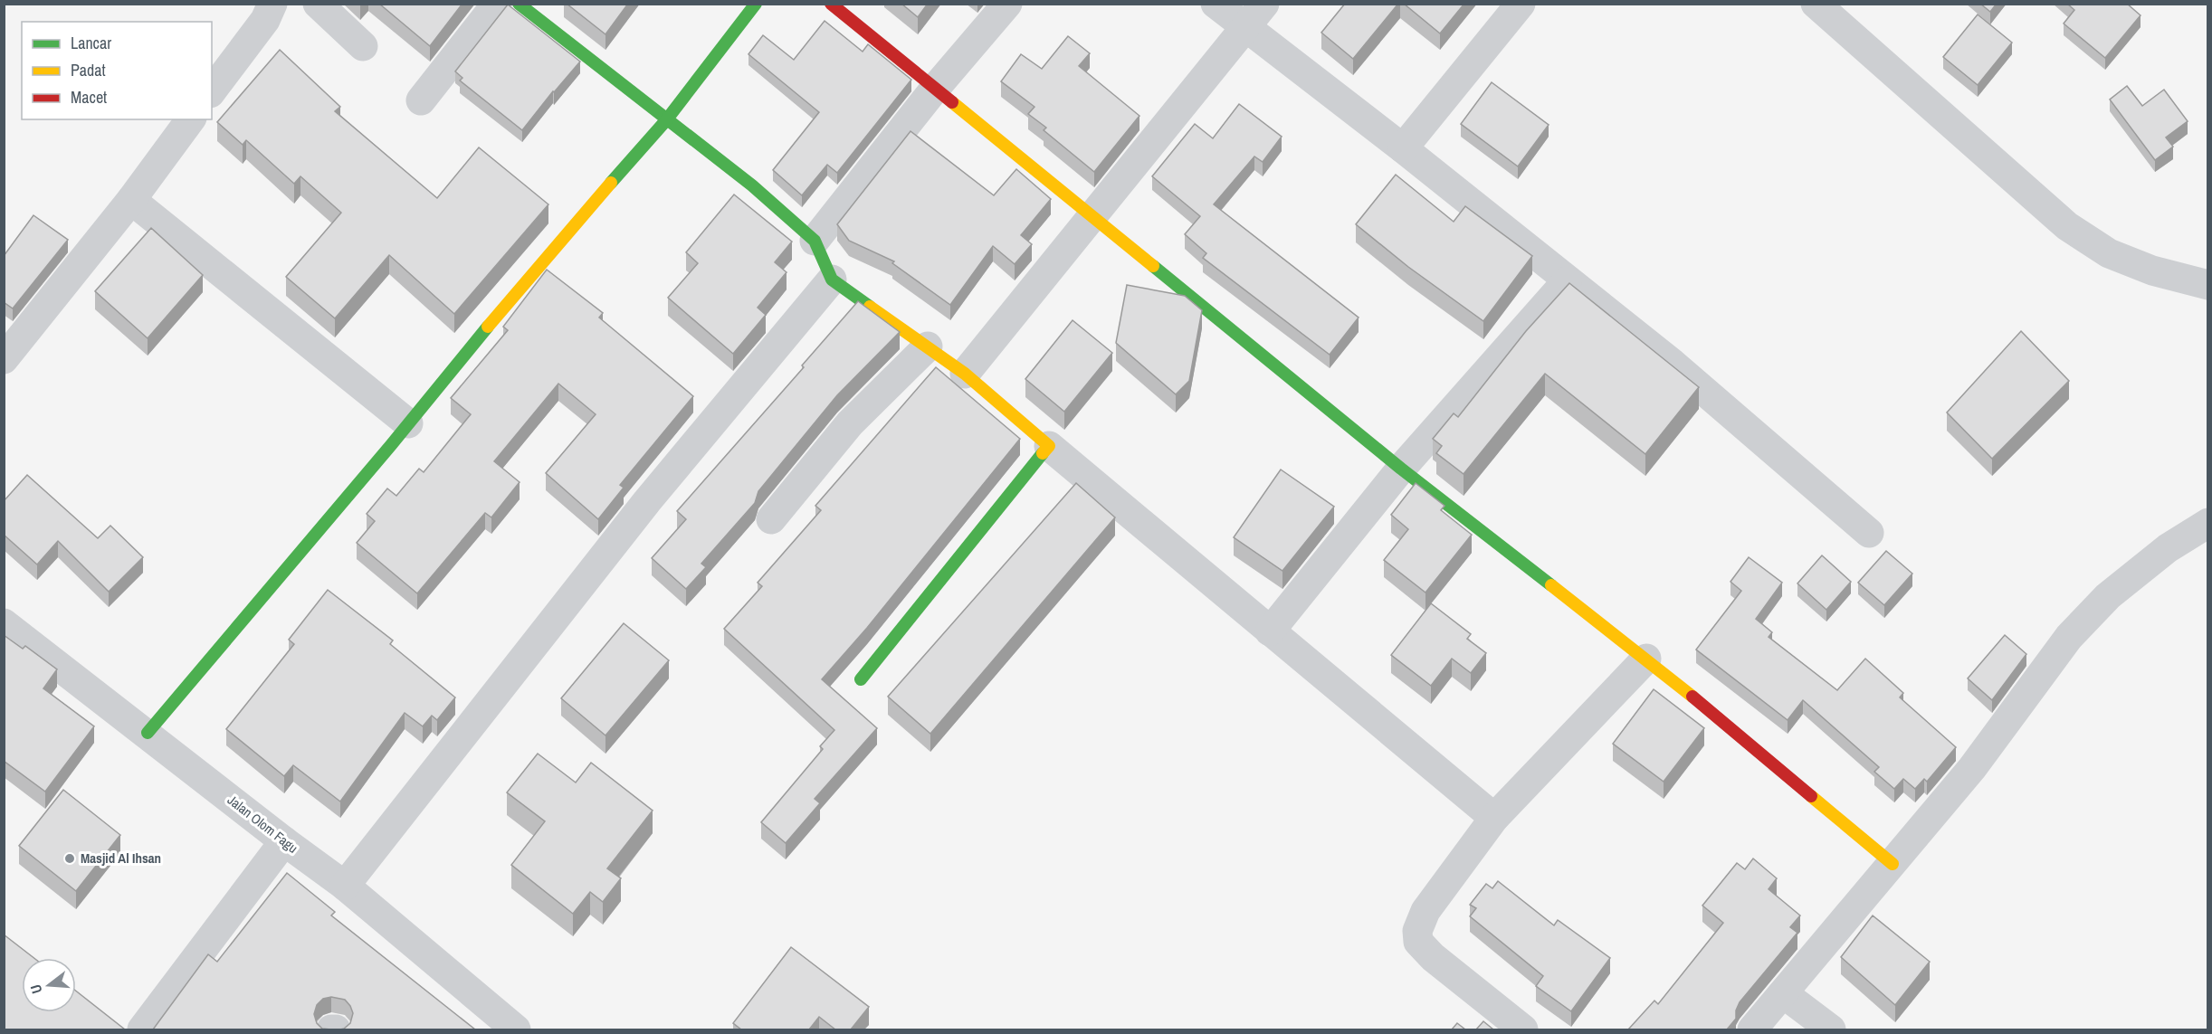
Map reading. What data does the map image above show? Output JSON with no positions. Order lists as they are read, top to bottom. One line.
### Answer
{"streets":{"street":["Jalan Olom Fagu"]},"places":["Masjid Al Ihsan"],"legend":["Lancar","Padat","Macet"],"north":"left"}
